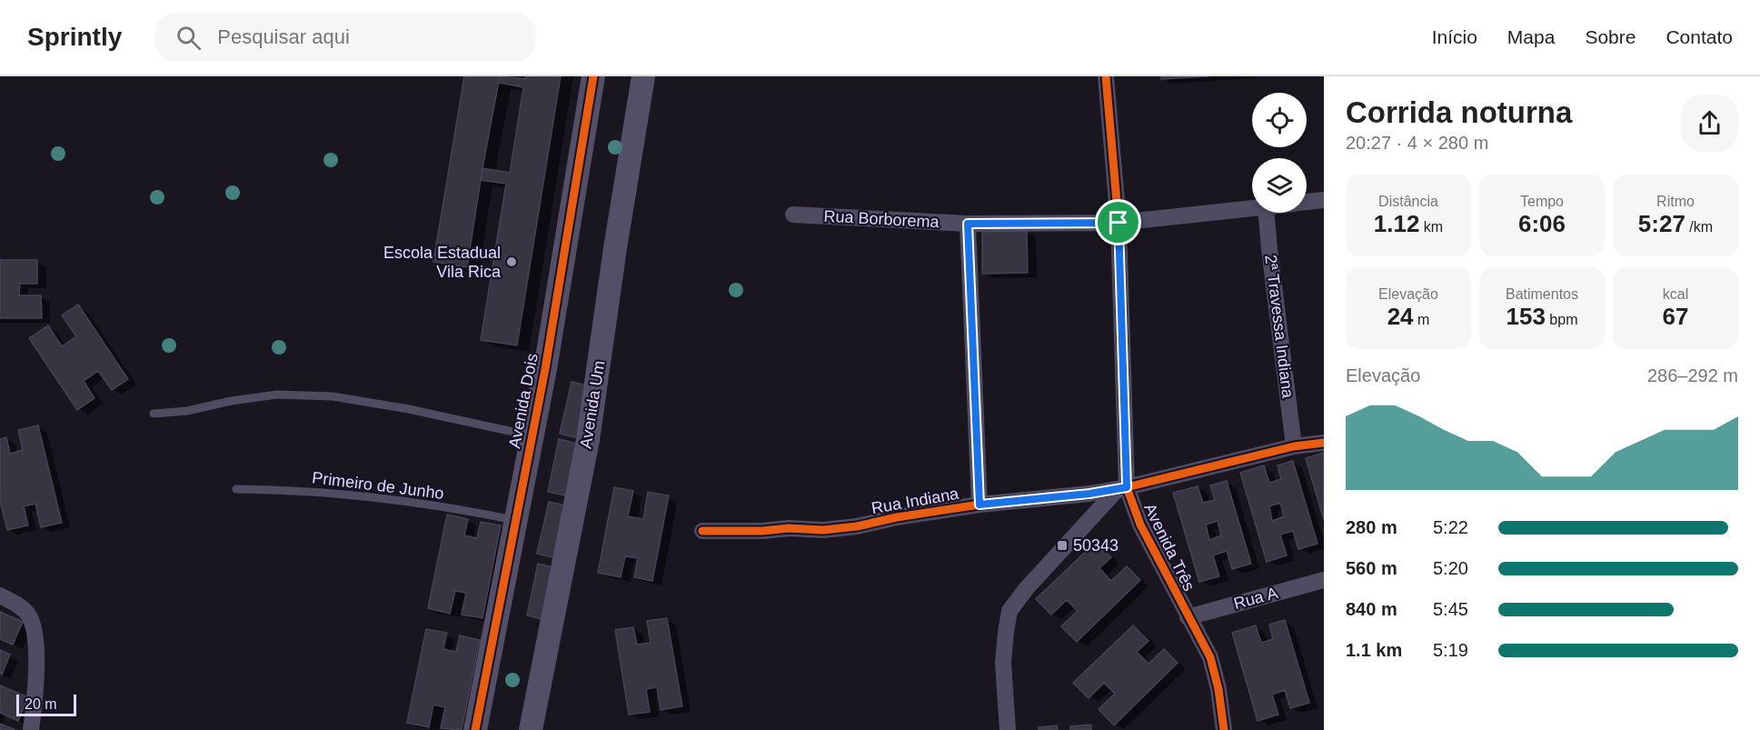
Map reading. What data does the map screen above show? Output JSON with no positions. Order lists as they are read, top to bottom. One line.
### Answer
{"streets":{"street":["Rua Borborema","2ª Travessa Indiana","Avenida Dois","Avenida Um","Rua Indiana","Avenida Três","Rua A"],"lane":["Primeiro de Junho"]},"crossings":[["Rua Borborema","Avenida Três"],["2ª Travessa Indiana","Rua Indiana"],["Avenida Dois","Primeiro de Junho"],["Rua Indiana","Avenida Três"],["Avenida Três","Rua A"]],"places":{"other":["Escola Estadual Vila Rica"],"transit":["50343"]},"scale_bar":"20 m","page":{"header":"Sprintly","search":"Pesquisar aqui","nav":["Início","Mapa","Sobre","Contato"],"heading":["Corrida noturna","20:27 · 4 × 280 m"],"stats":[["Distância","1.12 km"],["Tempo","6:06"],["Ritmo","5:27 /km"],["Elevação","24 m"],["Batimentos","153 bpm"],["kcal","67"]],"chart":["Elevação","286–292 m"],"list":[{"name":"280 m","note":"5:22"},{"name":"560 m","note":"5:20"},{"name":"840 m","note":"5:45"},{"name":"1.1 km","note":"5:19"}],"scale":"20 m"}}
